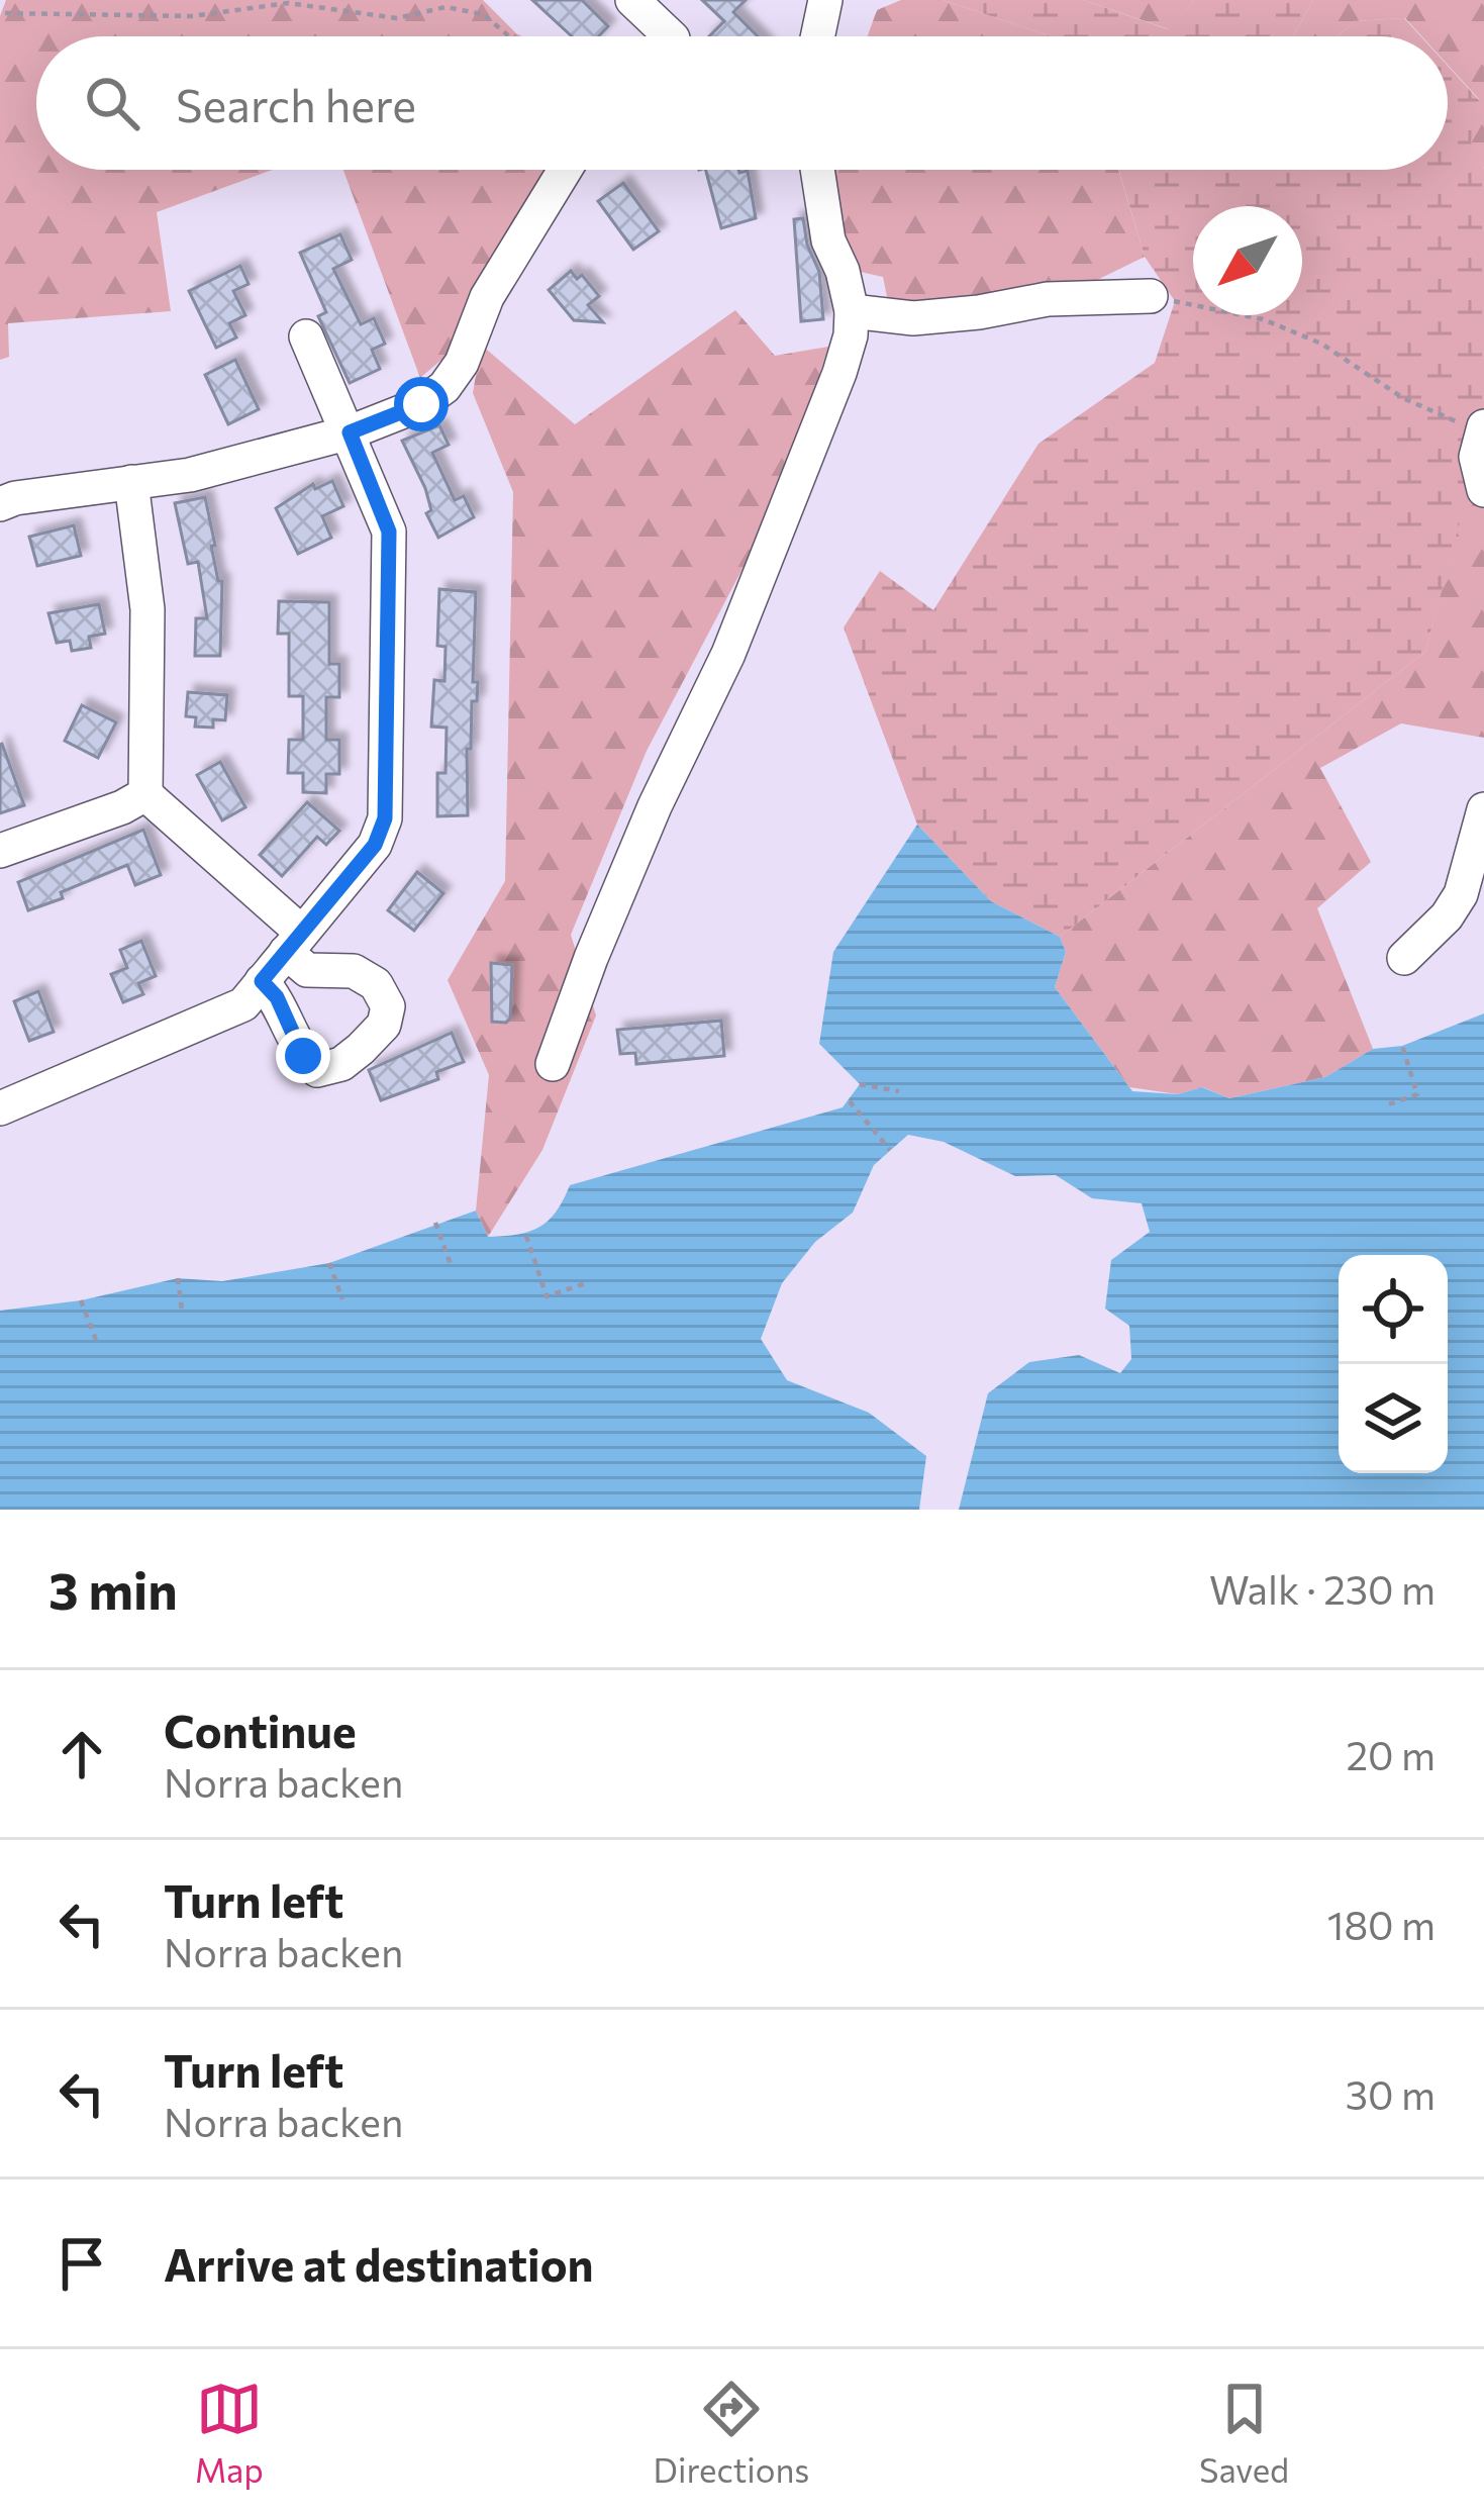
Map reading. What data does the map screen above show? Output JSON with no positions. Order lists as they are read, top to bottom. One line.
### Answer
{"north":"bottom left","page":{"search":"Search here","heading":["3 min","Walk · 230 m"],"list":[["Continue","Norra backen","20 m"],["Turn left","Norra backen","180 m"],["Turn left","Norra backen","30 m"],"Arrive at destination"],"nav":["Map","Directions","Saved"]}}
